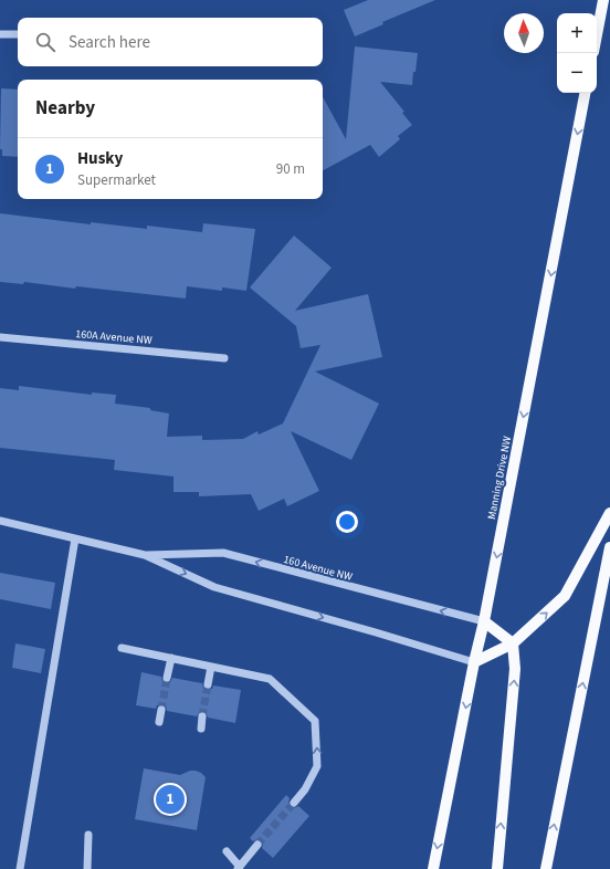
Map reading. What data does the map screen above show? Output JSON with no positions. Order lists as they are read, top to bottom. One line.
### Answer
{"streets":{"main road":["Manning Drive NW"],"street":["160A Avenue NW","160 Avenue NW"]},"crossings":[["Manning Drive NW","160 Avenue NW"]],"one_way":["Manning Drive NW"],"north":"top","page":{"map_buttons":["+","−"],"search":"Search here","heading":"Nearby","list":[{"mark":"1","name":"Husky","note":"Supermarket","value":"90 m"}],"pins":"1"}}
